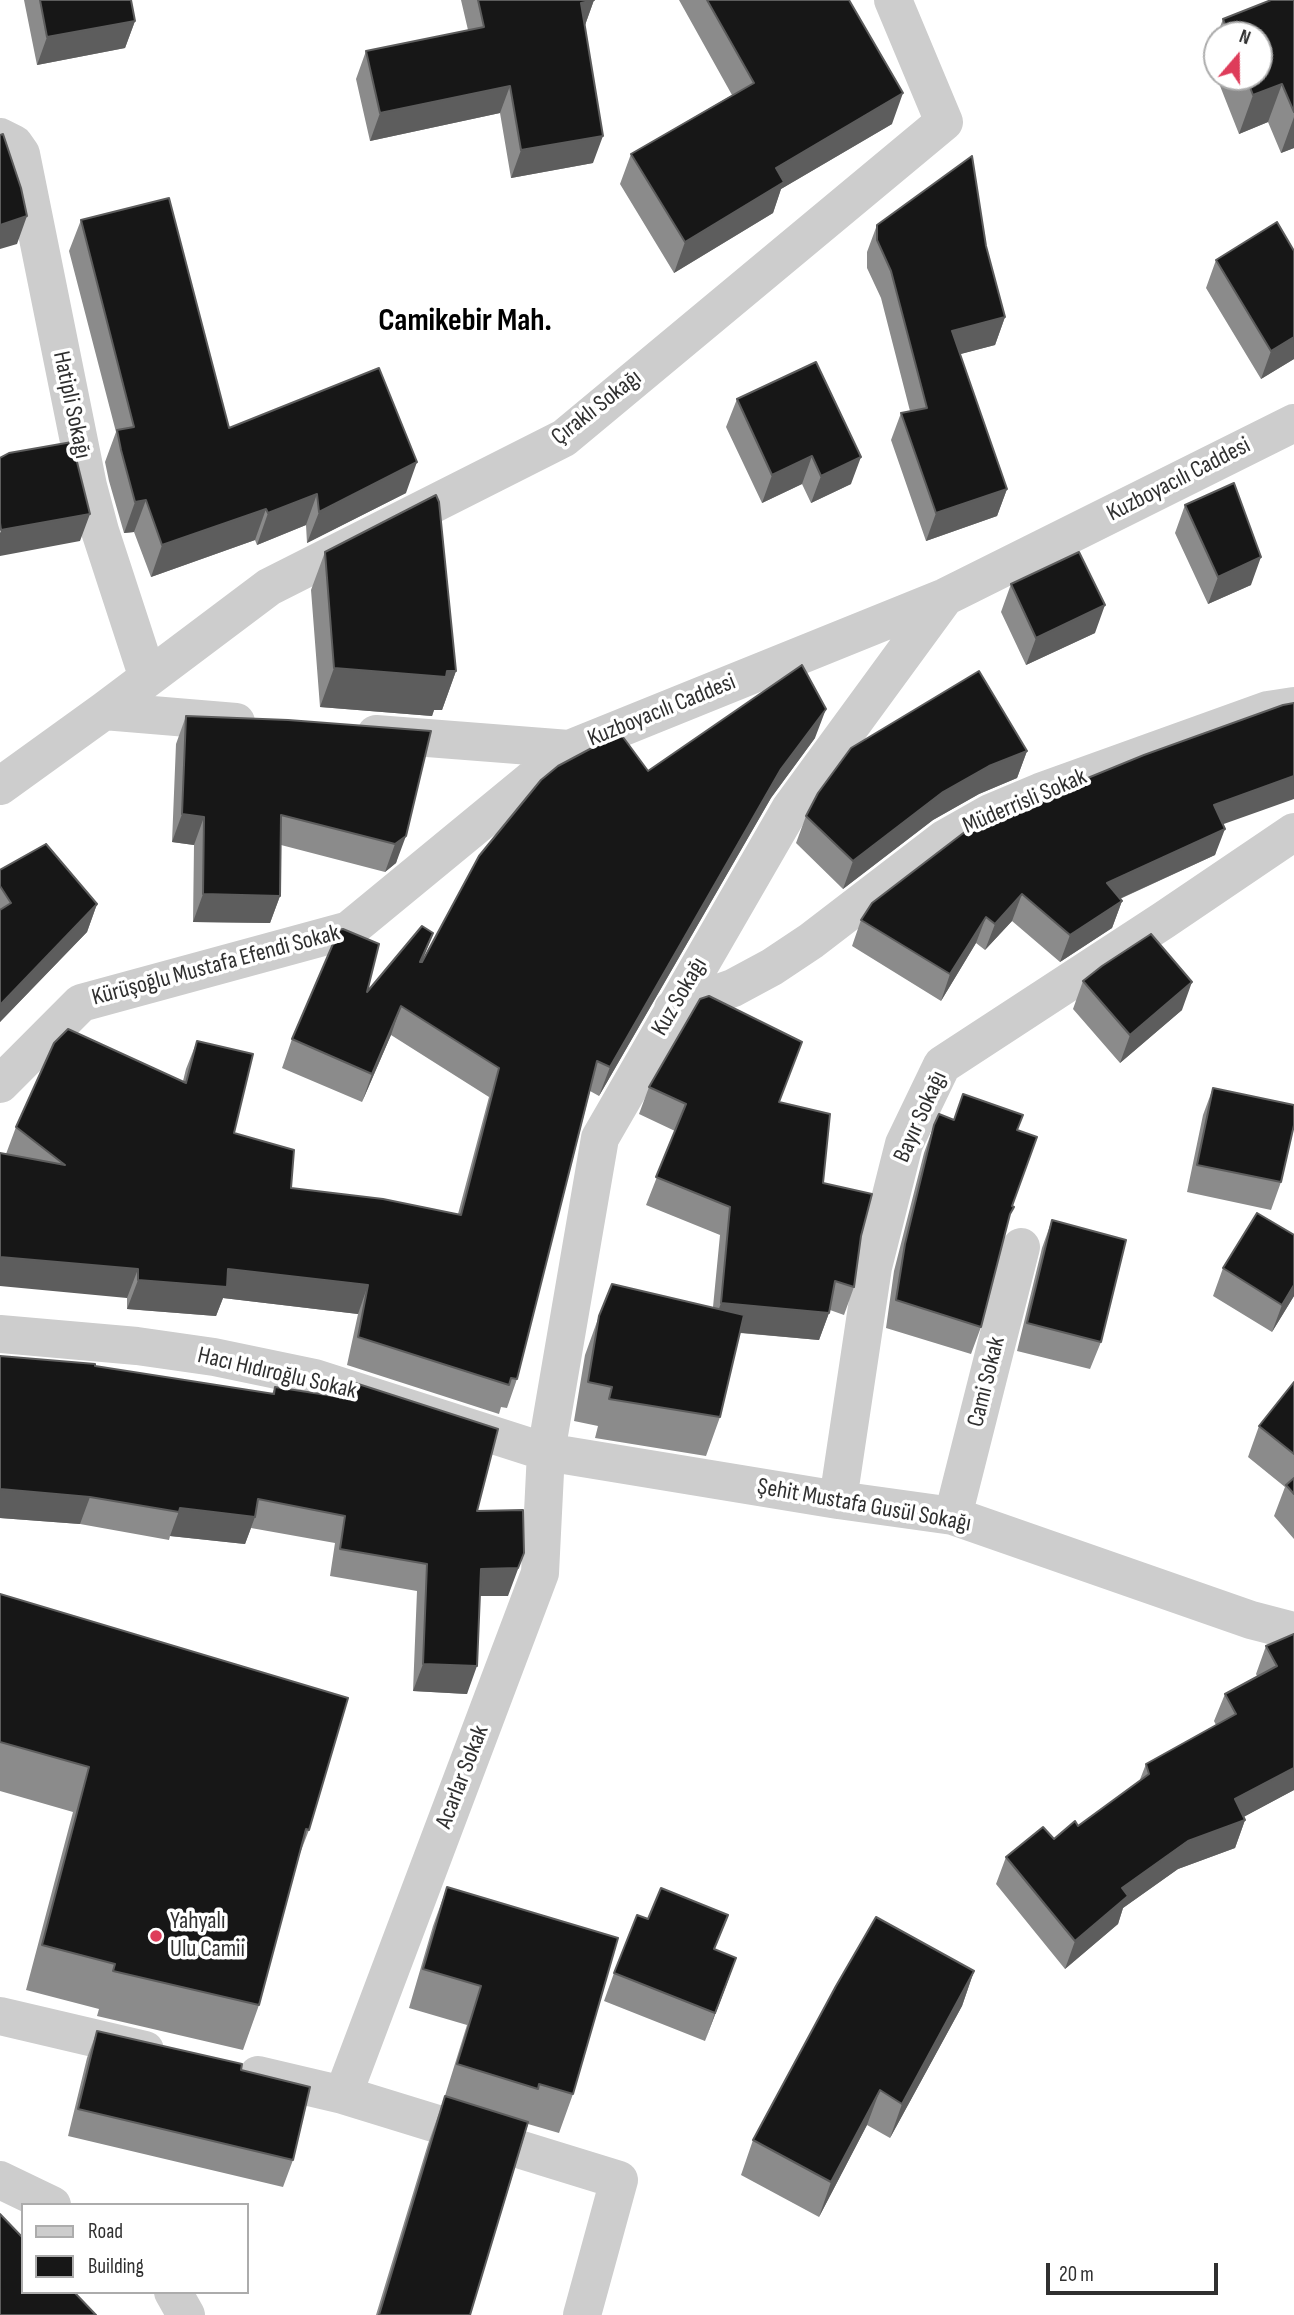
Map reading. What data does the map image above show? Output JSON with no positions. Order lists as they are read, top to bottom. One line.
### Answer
{"streets":{"street":["Hatipli Sokağı","Çıraklı Sokağı","Kuzboyacılı Caddesi","Müderrisli Sokak","Kürüşoğlu Mustafa Efendi Sokak","Kuz Sokağı","Bayır Sokağı","Hacı Hıdıroğlu Sokak","Cami Sokak","Şehit Mustafa Gusül Sokağı","Acarlar Sokak"]},"crossings":[["Hatipli Sokağı","Çıraklı Sokağı"],["Kuzboyacılı Caddesi","Kürüşoğlu Mustafa Efendi Sokak"],["Kuzboyacılı Caddesi","Kuz Sokağı"],["Müderrisli Sokak","Kuz Sokağı"],["Kuz Sokağı","Hacı Hıdıroğlu Sokak"],["Kuz Sokağı","Şehit Mustafa Gusül Sokağı"],["Kuz Sokağı","Acarlar Sokak"],["Bayır Sokağı","Şehit Mustafa Gusül Sokağı"],["Hacı Hıdıroğlu Sokak","Şehit Mustafa Gusül Sokağı"],["Hacı Hıdıroğlu Sokak","Acarlar Sokak"],["Cami Sokak","Şehit Mustafa Gusül Sokağı"],["Şehit Mustafa Gusül Sokağı","Acarlar Sokak"]],"districts":["Camikebir Mah."],"places":["Yahyalı Ulu Camii"],"legend":["Road","Building"],"scale_bar":"20 m","north":"top"}
